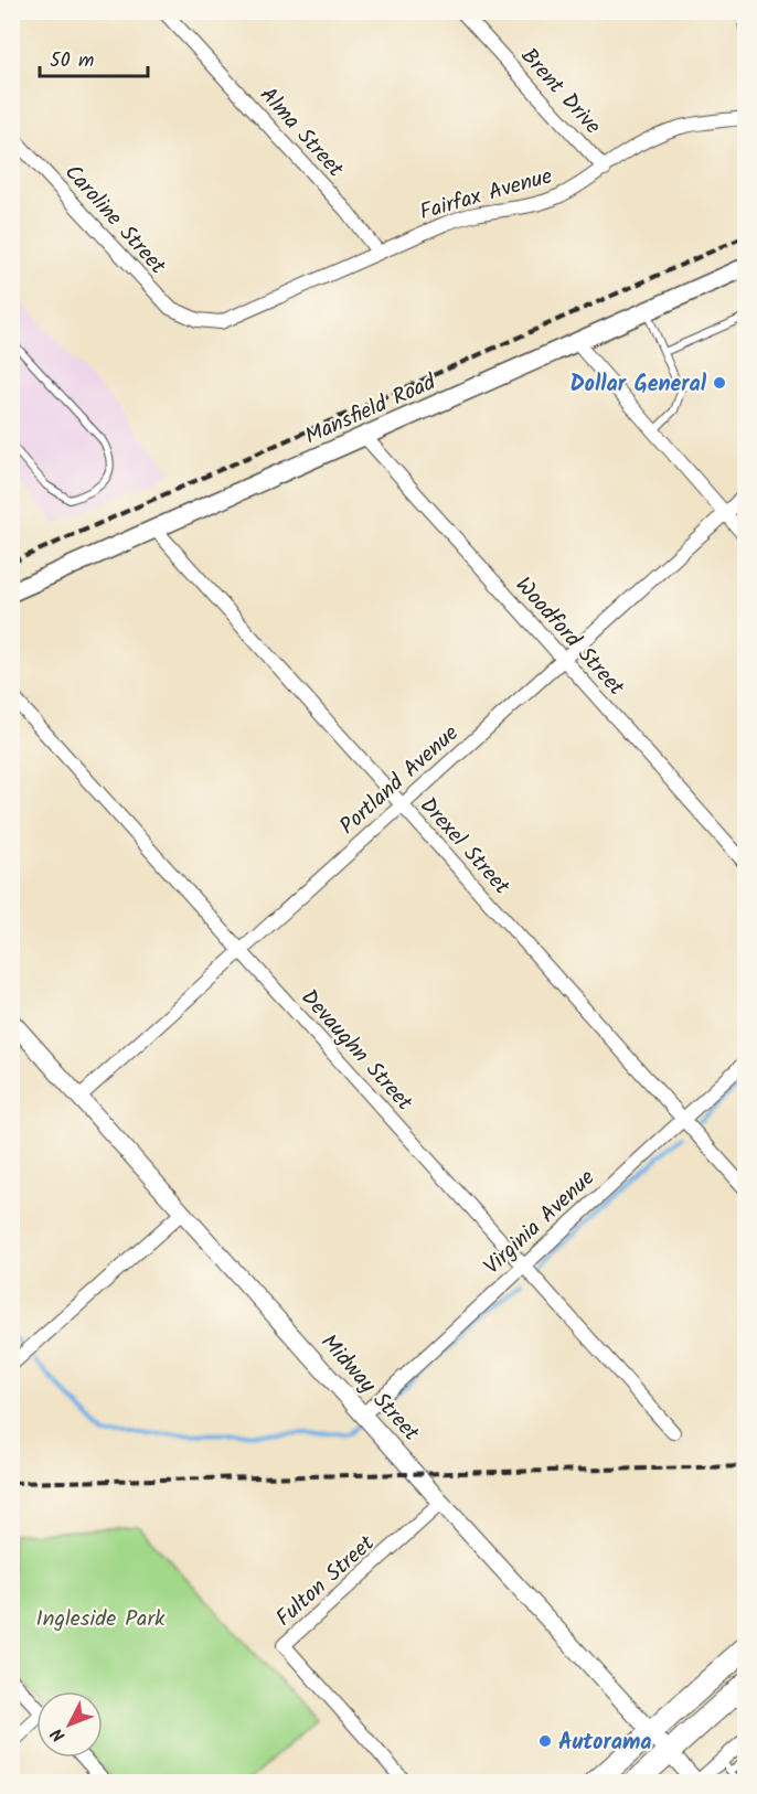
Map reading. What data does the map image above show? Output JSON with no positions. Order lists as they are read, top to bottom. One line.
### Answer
{"streets":{"main road":["Mansfield Road"],"street":["Brent Drive","Alma Street","Fairfax Avenue","Caroline Street","Woodford Street","Portland Avenue","Drexel Street","Devaughn Street","Virginia Avenue","Midway Street","Fulton Street"]},"crossings":[["Brent Drive","Fairfax Avenue"],["Alma Street","Fairfax Avenue"],["Fairfax Avenue","Caroline Street"],["Mansfield Road","Woodford Street"],["Mansfield Road","Drexel Street"],["Woodford Street","Portland Avenue"],["Portland Avenue","Drexel Street"],["Portland Avenue","Devaughn Street"],["Portland Avenue","Midway Street"],["Drexel Street","Virginia Avenue"],["Devaughn Street","Virginia Avenue"],["Virginia Avenue","Midway Street"],["Midway Street","Fulton Street"]],"parks":["Ingleside Park"],"places":["Dollar General","Autorama"],"scale_bar":"50 m","north":"bottom left"}
